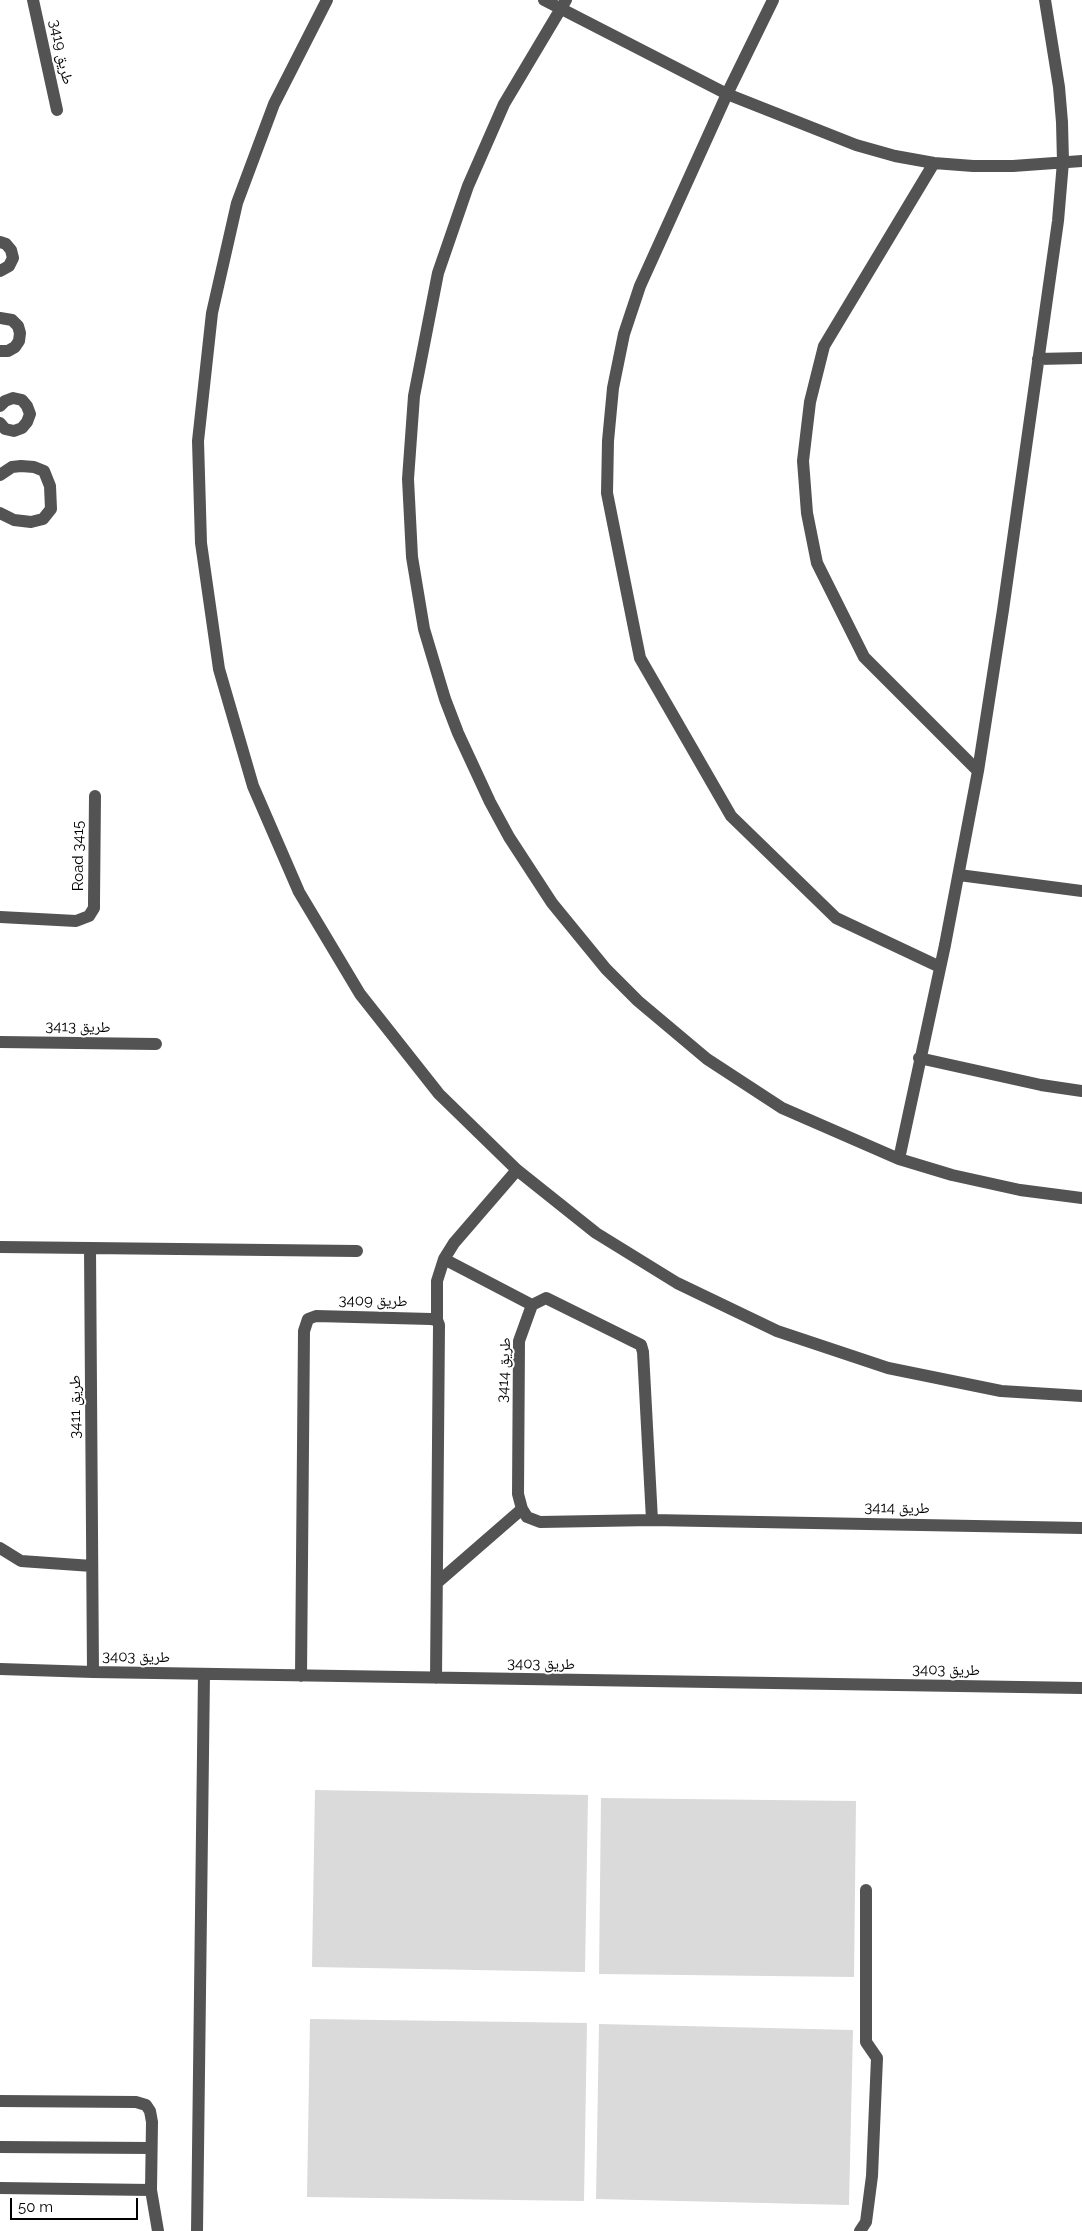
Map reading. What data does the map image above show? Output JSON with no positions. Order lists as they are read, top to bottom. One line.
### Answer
{"streets":{"street":["طريق 3419","Road 3415","طريق 3413","طريق 3409","طريق 3414","طريق 3411","طريق 3403"]},"crossings":[["طريق 3409","طريق 3403"],["طريق 3411","طريق 3403"]],"scale_bar":"50 m"}
